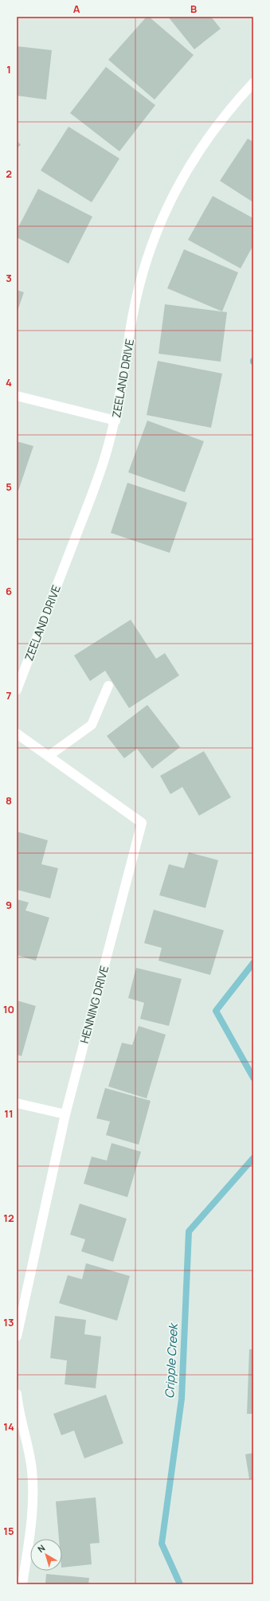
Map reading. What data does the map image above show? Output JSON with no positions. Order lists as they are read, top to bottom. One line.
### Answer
{"streets":{"street":["ZEELAND DRIVE","HENNING DRIVE"]},"water":["Cripple Creek"],"north":"top left","grid":{"columns":["A","B"],"rows":["1","2","3","4","5","6","7","8","9","10","11","12","13","14","15"]}}
